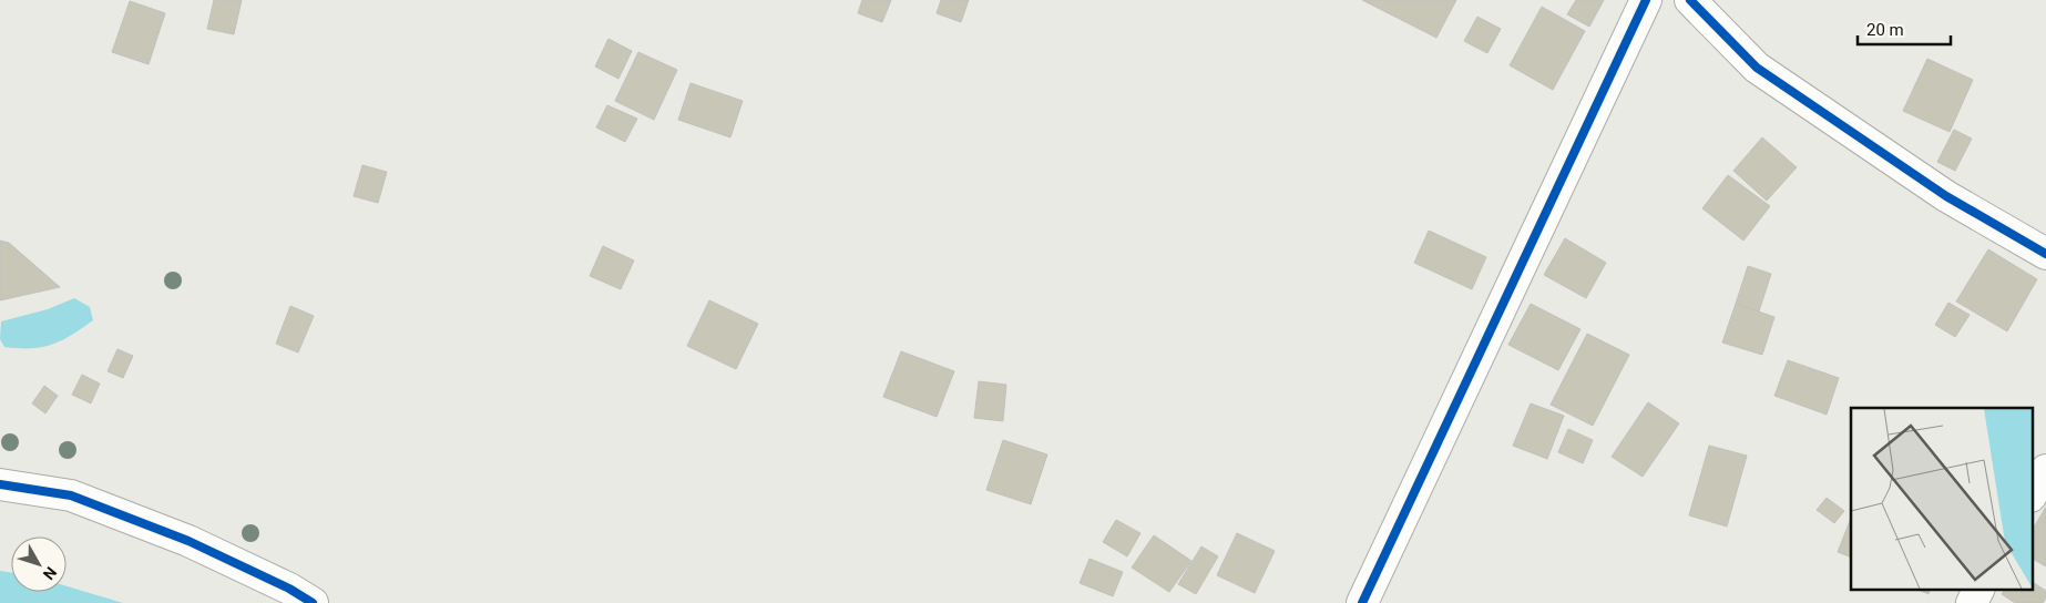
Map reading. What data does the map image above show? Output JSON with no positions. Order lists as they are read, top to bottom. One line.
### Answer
{"scale_bar":"20 m","north":"bottom right"}
